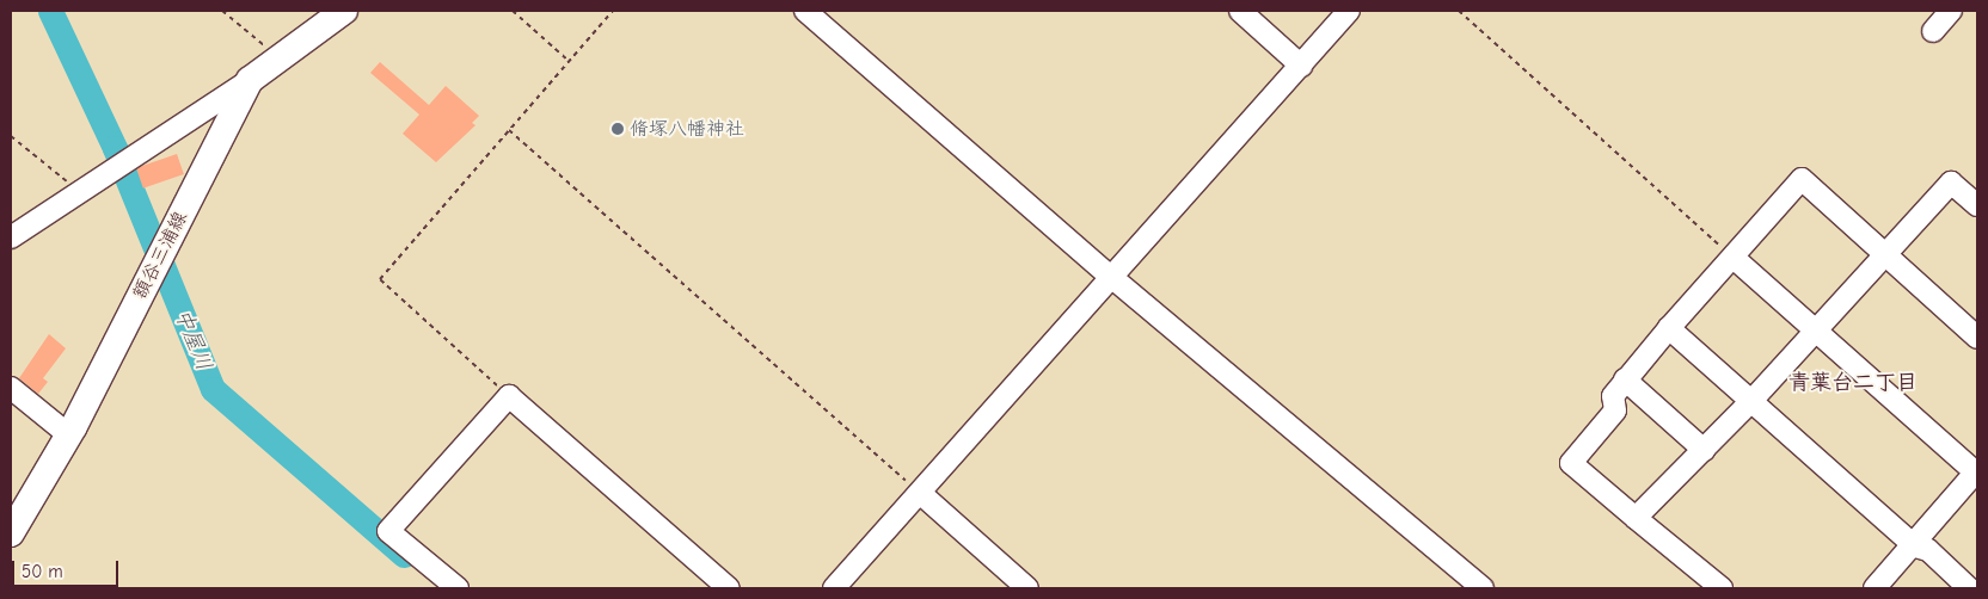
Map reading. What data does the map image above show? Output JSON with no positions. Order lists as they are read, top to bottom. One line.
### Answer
{"streets":{"main road":["額谷三浦線"]},"districts":["青葉台二丁目"],"water":["中屋川"],"places":["脩塚八幡神社"],"scale_bar":"50 m"}
